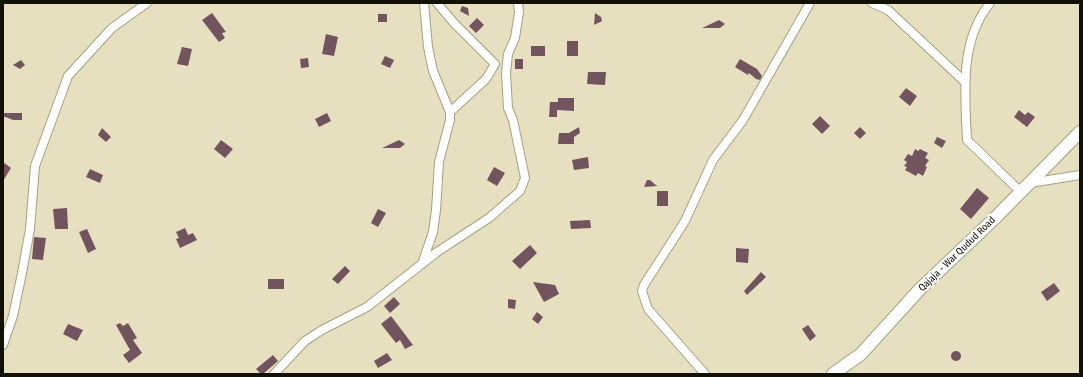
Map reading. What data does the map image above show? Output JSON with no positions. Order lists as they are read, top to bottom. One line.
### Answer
{"streets":{"street":["Qajaja - War Qudud Road"]}}
